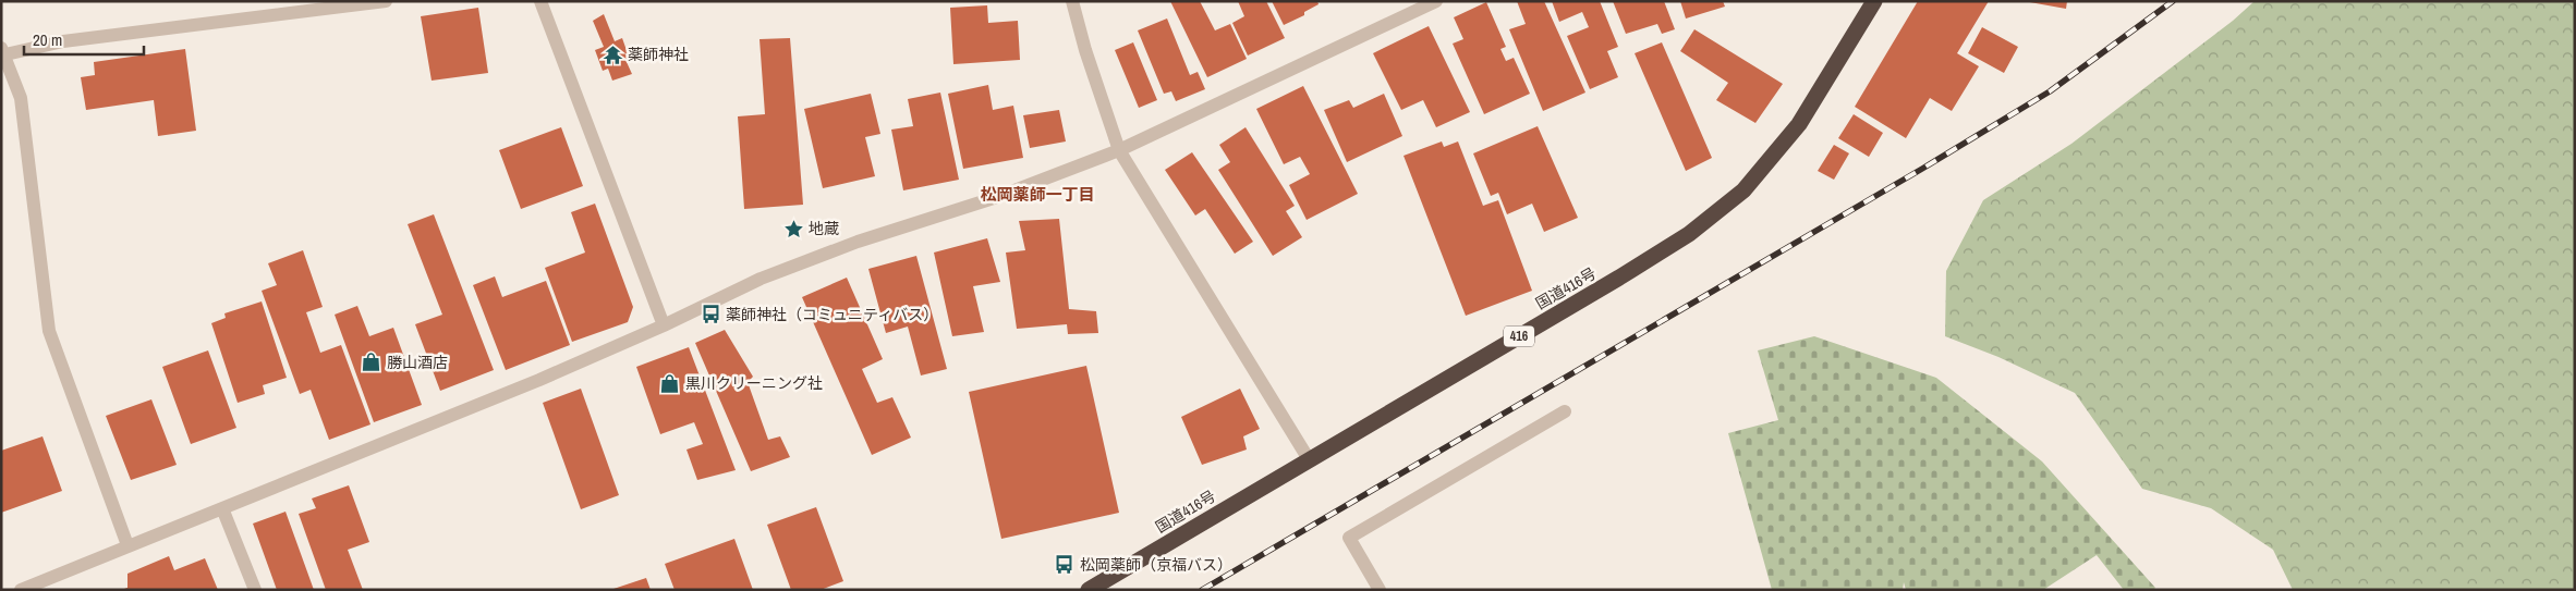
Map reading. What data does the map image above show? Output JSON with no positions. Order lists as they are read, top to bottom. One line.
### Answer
{"streets":{"highway":["国道416号","416"]},"districts":["松岡薬師一丁目"],"places":{"temple":["薬師神社"],"place":["地蔵"],"bus stop":["薬師神社（コミュニティバス）","松岡薬師（京福バス）"],"shop":["勝山酒店","黒川クリーニング社"]},"scale_bar":"20 m"}
